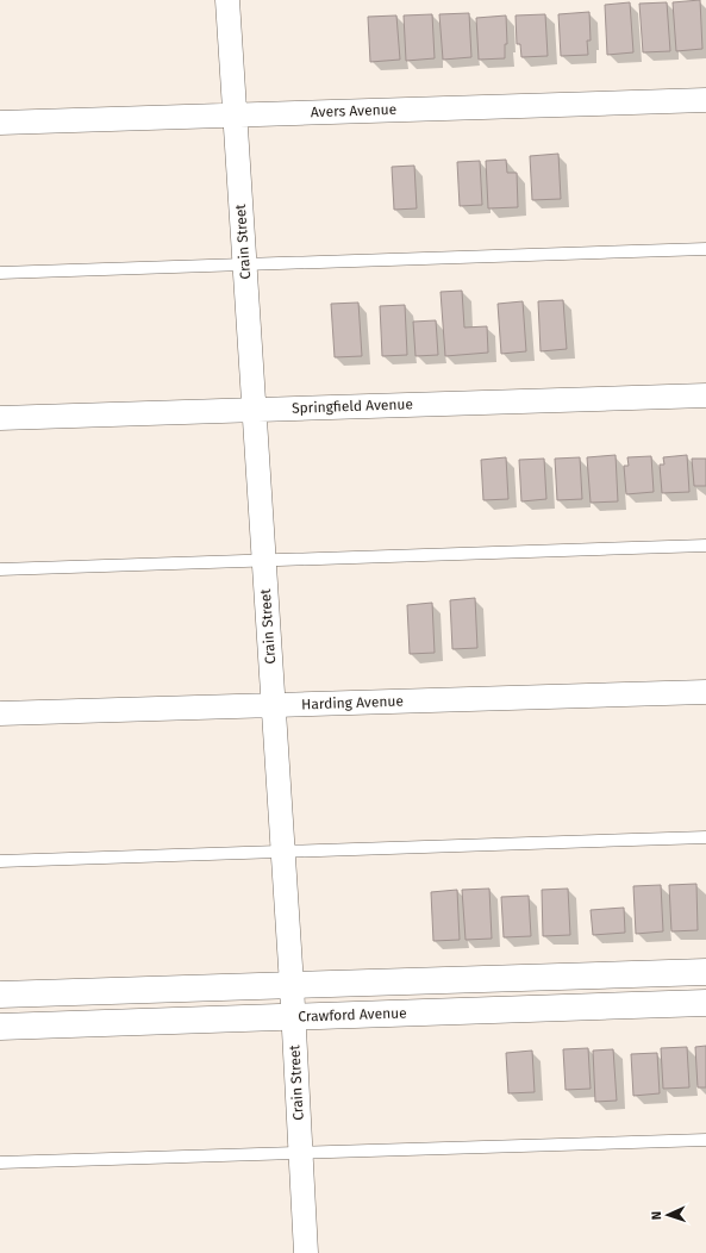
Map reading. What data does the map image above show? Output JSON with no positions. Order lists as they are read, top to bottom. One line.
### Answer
{"streets":{"main road":["Crawford Avenue"],"street":["Avers Avenue","Crain Street","Springfield Avenue","Harding Avenue"]},"crossings":[["Avers Avenue","Crain Street"],["Crain Street","Springfield Avenue"],["Crain Street","Harding Avenue"],["Crain Street","Crawford Avenue"]],"north":"left"}
